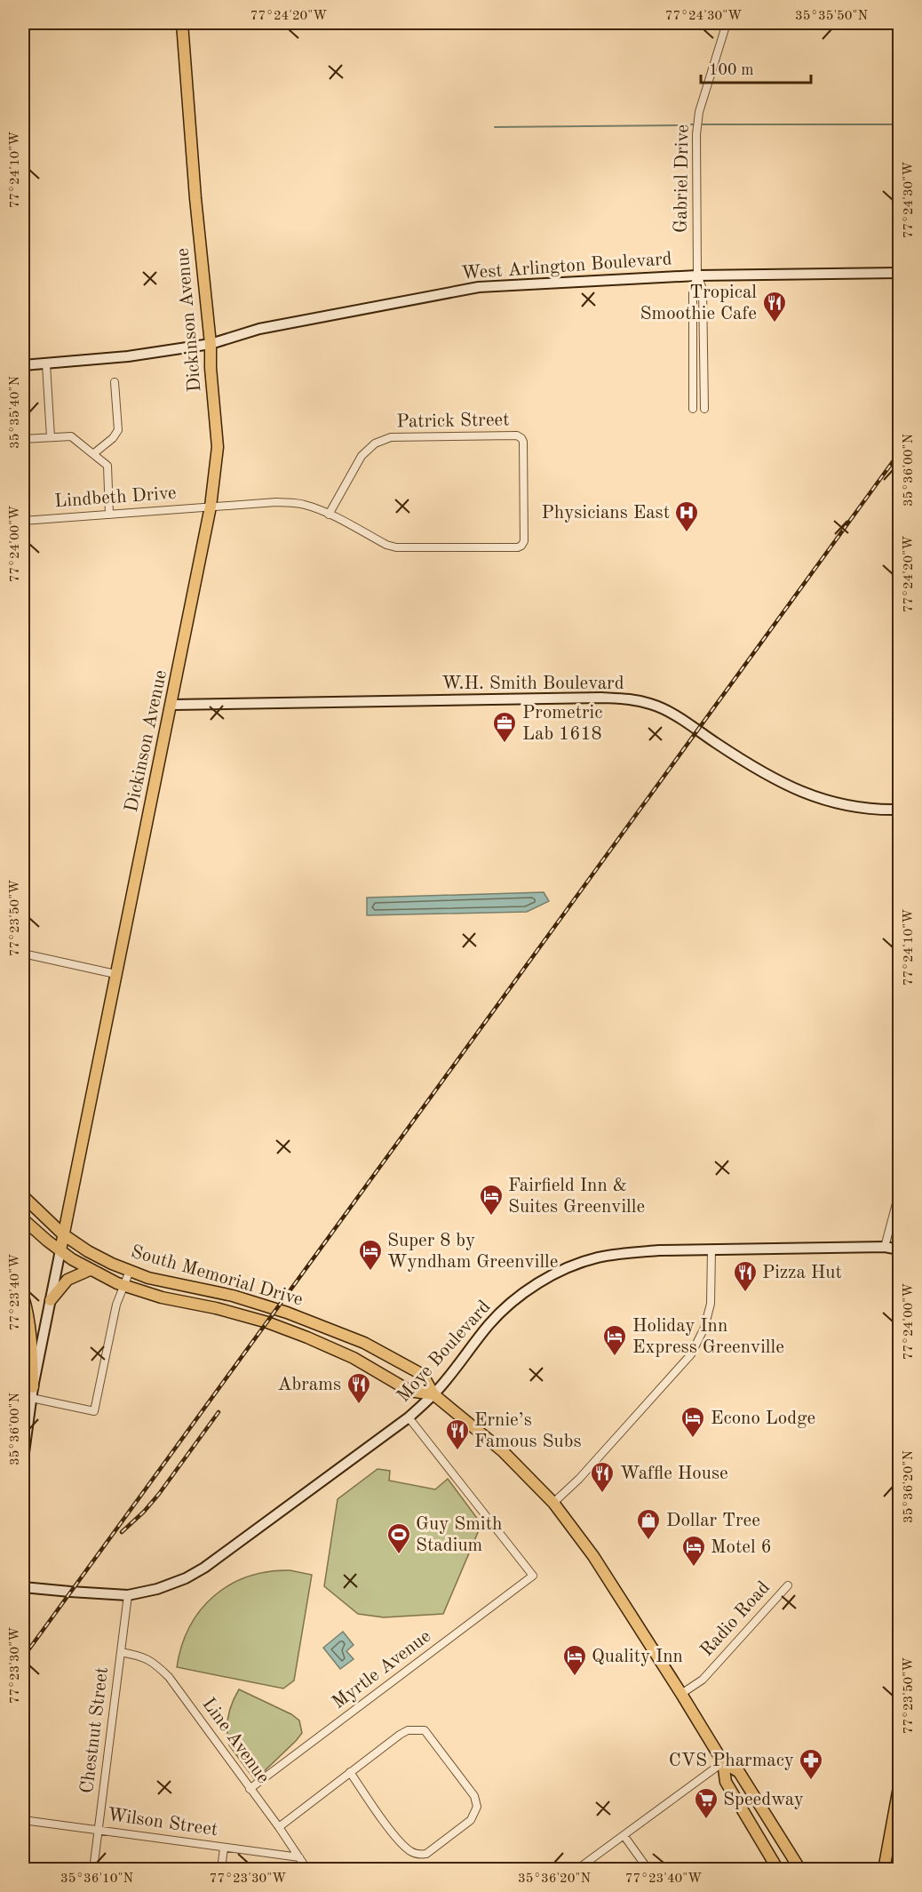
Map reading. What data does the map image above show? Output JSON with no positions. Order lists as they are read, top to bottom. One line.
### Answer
{"streets":{"main road":["West Arlington Boulevard","Dickinson Avenue","W.H. Smith Boulevard","South Memorial Drive","Moye Boulevard"],"street":["Gabriel Drive","Patrick Street","Lindbeth Drive","Radio Road","Myrtle Avenue","Chestnut Street","Line Avenue","Wilson Street"]},"crossings":[["Gabriel Drive","West Arlington Boulevard"],["West Arlington Boulevard","Dickinson Avenue"],["Dickinson Avenue","Lindbeth Drive"],["Dickinson Avenue","W.H. Smith Boulevard"],["Dickinson Avenue","South Memorial Drive"],["Patrick Street","Lindbeth Drive"],["South Memorial Drive","Moye Boulevard"],["South Memorial Drive","Radio Road"],["Moye Boulevard","Myrtle Avenue"],["Moye Boulevard","Chestnut Street"],["Myrtle Avenue","Line Avenue"],["Chestnut Street","Line Avenue"],["Chestnut Street","Wilson Street"],["Line Avenue","Wilson Street"]],"places":{"restaurant":["Tropical Smoothie Cafe","Pizza Hut","Abrams","Ernie’s Famous Subs","Waffle House"],"hospital":["Physicians East"],"office":["Prometric Lab 1618"],"hotel":["Fairfield Inn & Suites Greenville","Super 8 by Wyndham Greenville","Holiday Inn Express Greenville","Econo Lodge","Motel 6","Quality Inn"],"shop":["Dollar Tree"],"sports":["Guy Smith Stadium"],"pharmacy":["CVS Pharmacy"],"supermarket":["Speedway"]},"scale_bar":"100 m","coordinates":["77°24'20\"W","77°24'30\"W","35°35'50\"N","77°24'10\"W","35°35'40\"N","35°36'00\"N","77°24'00\"W","77°23'50\"W","77°23'40\"W","35°36'20\"N","77°23'30\"W","35°36'10\"N"]}
